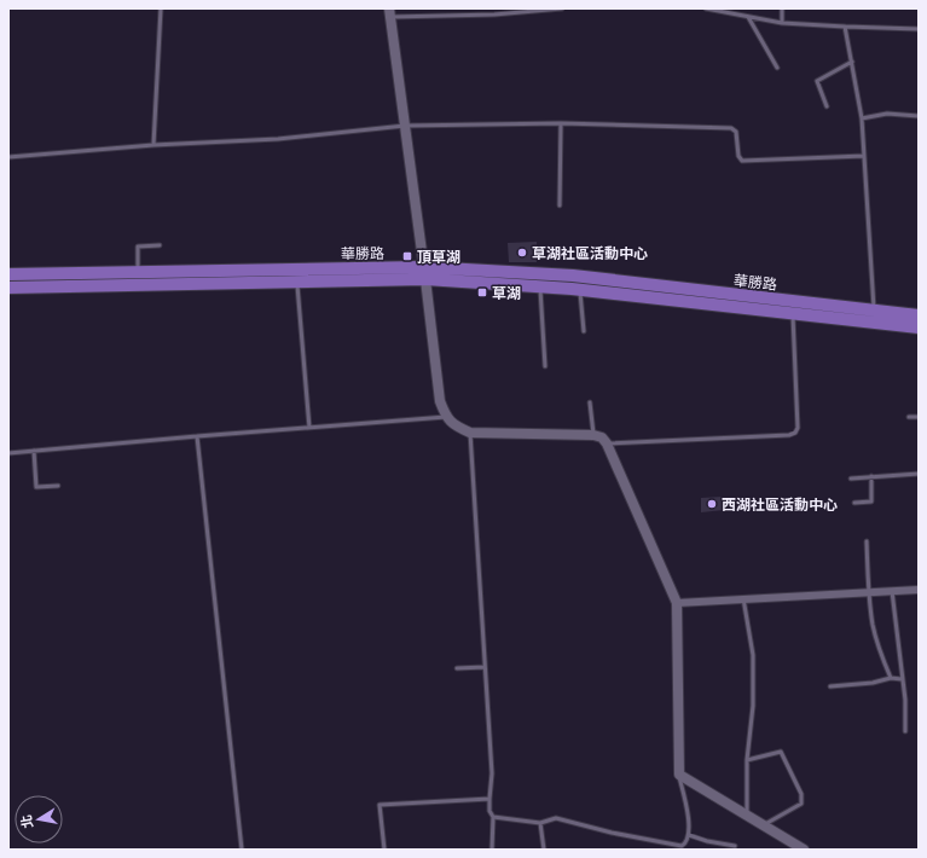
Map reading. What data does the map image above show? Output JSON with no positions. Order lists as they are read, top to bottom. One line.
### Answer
{"streets":{"main road":["華勝路"]},"places":{"other":["草湖社區活動中心","西湖社區活動中心"],"transit":["頂草湖","草湖"]},"north":"left"}
